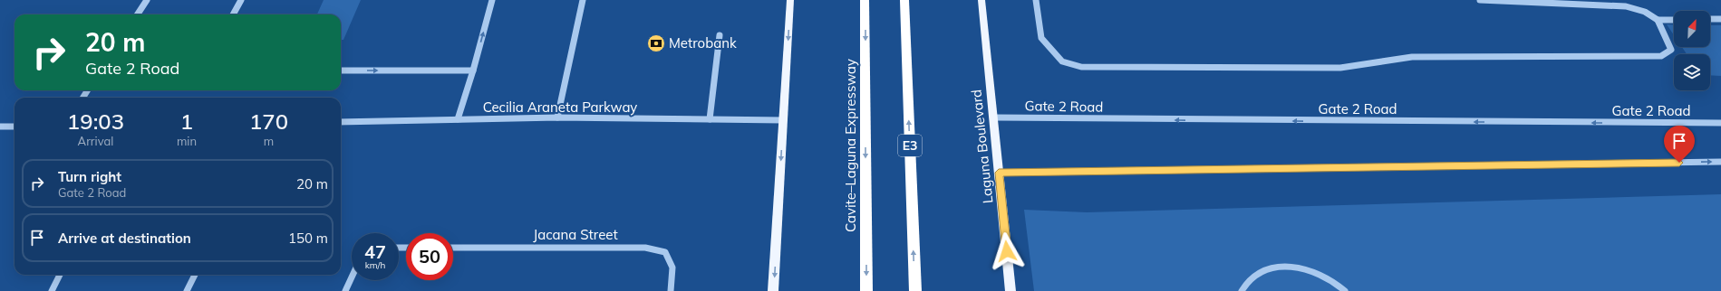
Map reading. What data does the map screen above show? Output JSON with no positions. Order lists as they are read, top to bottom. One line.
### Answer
{"streets":{"highway":["Cavite–Laguna Expressway","E3"],"main road":["Laguna Boulevard"],"street":["Gate 2 Road","Cecilia Araneta Parkway","Jacana Street"]},"crossings":[["Gate 2 Road","Laguna Boulevard"]],"places":{"bank":["Metrobank"]},"north":"top right","page":{"turn":["20 m","Gate 2 Road"],"eta":["19:03","Arrival","1","min","170","m"],"list":[{"name":"Turn right","note":"Gate 2 Road","value":"20 m"},{"name":"Arrive at destination","value":"150 m"}],"speed":"47 km/h","limit":"50"}}
